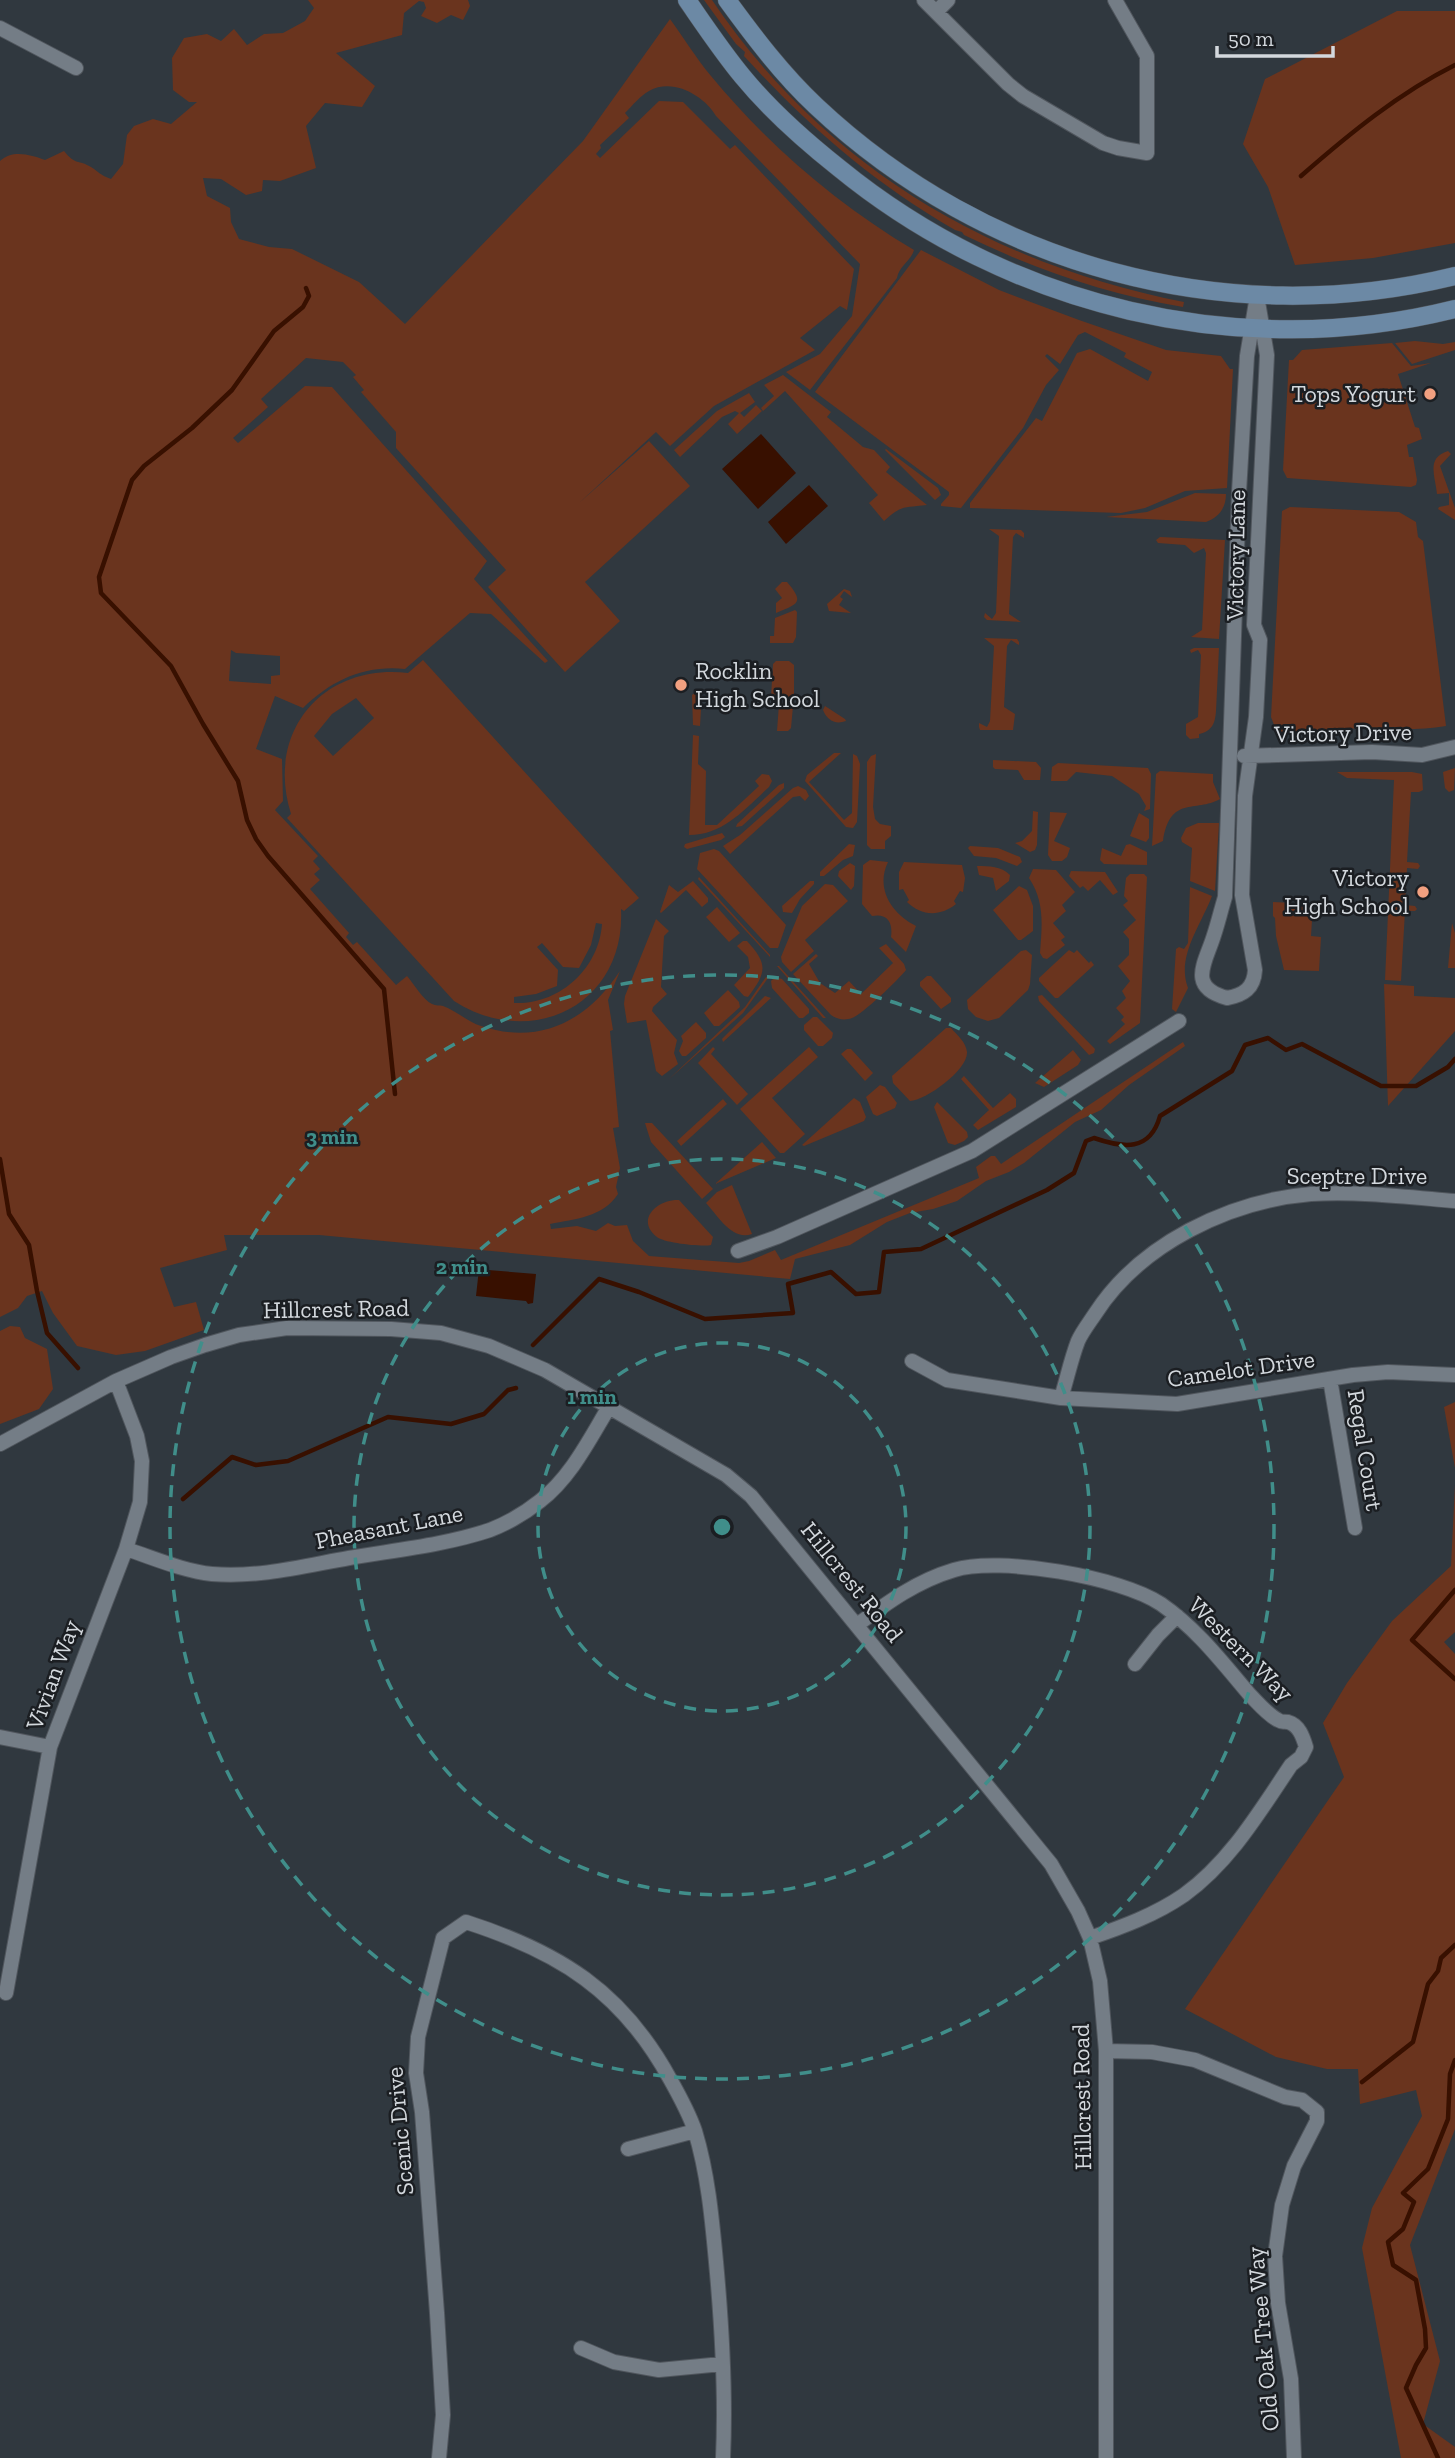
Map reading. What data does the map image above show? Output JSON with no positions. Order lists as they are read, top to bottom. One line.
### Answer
{"streets":{"street":["Victory Lane","Victory Drive","Sceptre Drive","Hillcrest Road","Camelot Drive","Regal Court","Pheasant Lane","Western Way","Vivian Way","Scenic Drive","Old Oak Tree Way"]},"crossings":[["Victory Lane","Victory Drive"],["Sceptre Drive","Camelot Drive"],["Hillcrest Road","Pheasant Lane"],["Hillcrest Road","Western Way"],["Hillcrest Road","Vivian Way"],["Hillcrest Road","Old Oak Tree Way"],["Camelot Drive","Regal Court"],["Pheasant Lane","Vivian Way"]],"places":["Tops Yogurt","Rocklin High School","Victory High School"],"scale_bar":"50 m","rings":["3 min","2 min","1 min"]}
